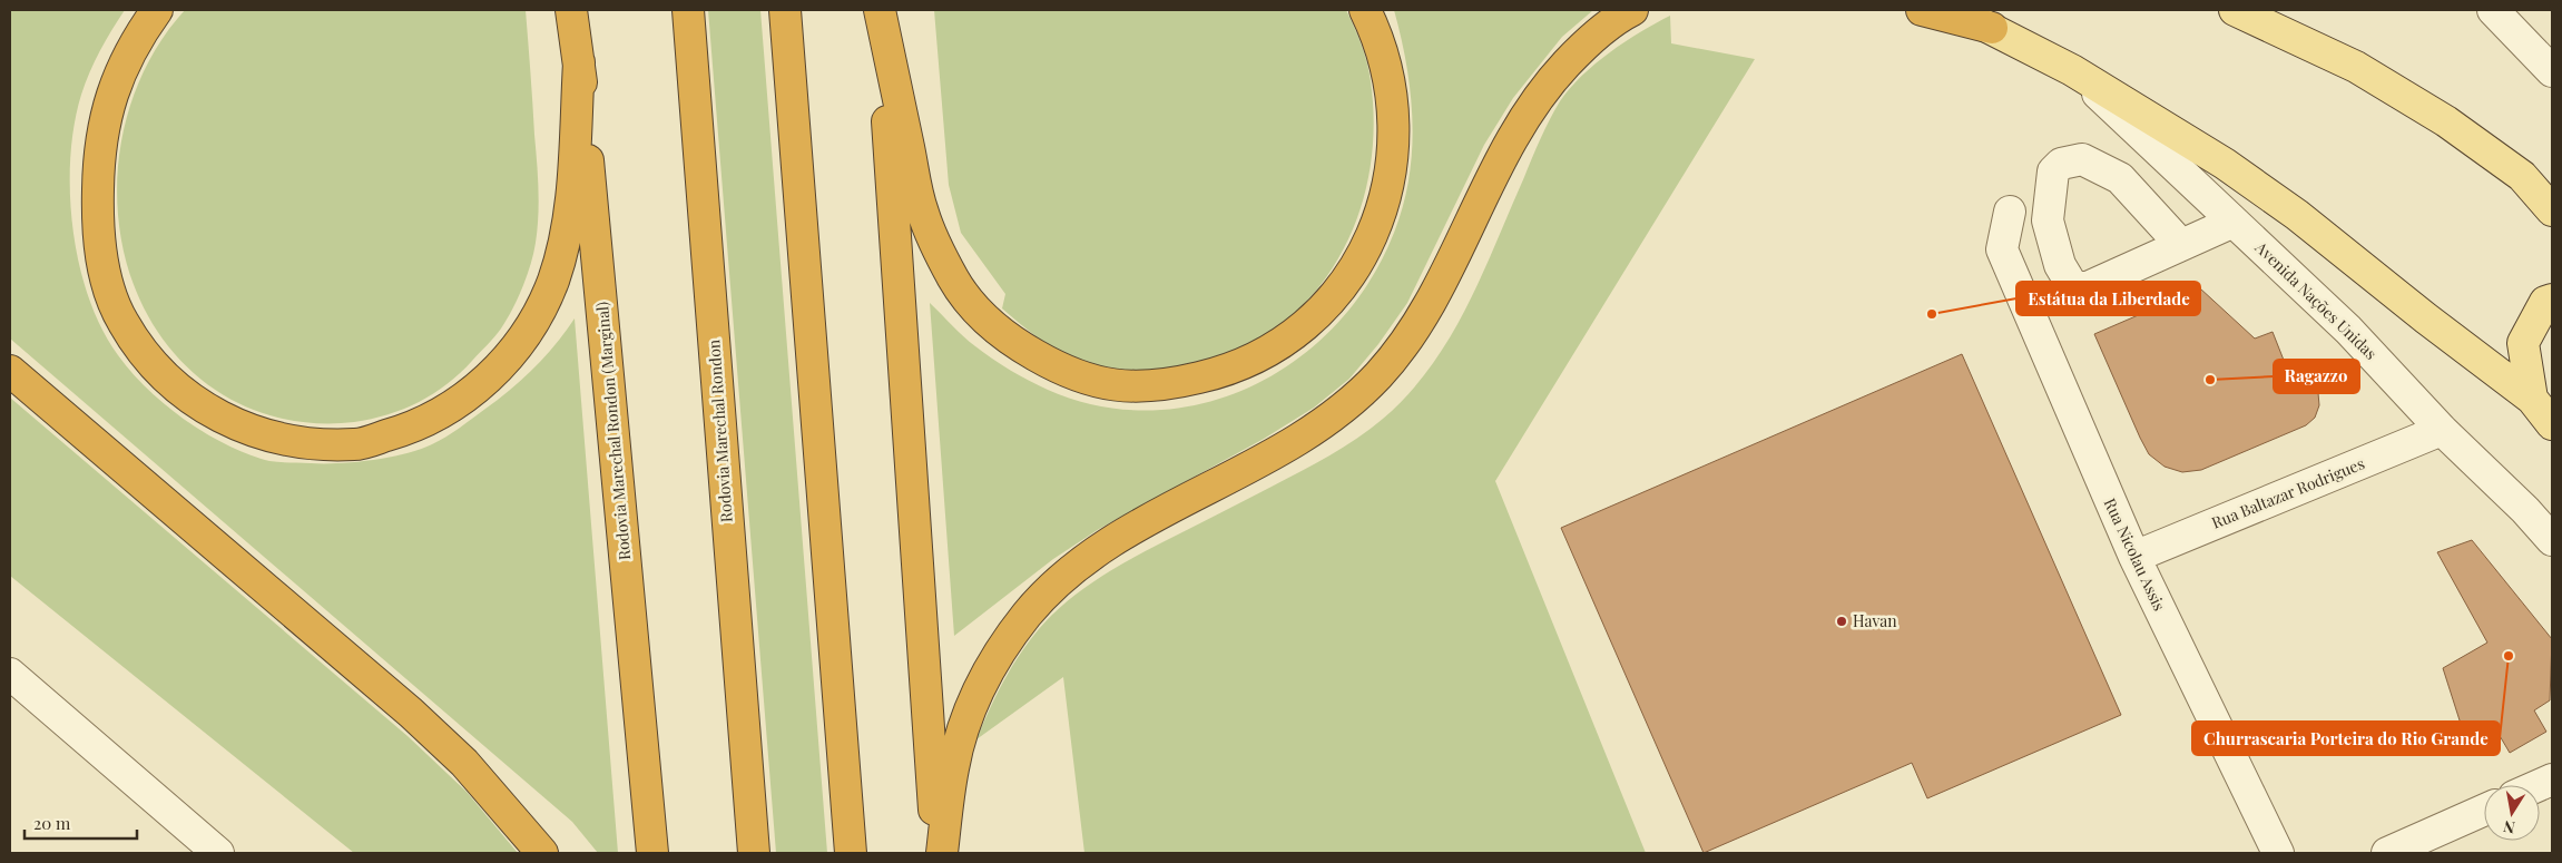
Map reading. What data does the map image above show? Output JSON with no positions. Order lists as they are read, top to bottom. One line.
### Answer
{"streets":{"highway":["Rodovia Marechal Rondon (Marginal)","Rodovia Marechal Rondon"],"main road":["Avenida Nações Unidas"],"street":["Rua Baltazar Rodrigues","Rua Nicolau Assis"]},"crossings":[["Avenida Nações Unidas","Rua Baltazar Rodrigues"],["Rua Baltazar Rodrigues","Rua Nicolau Assis"]],"places":["Estátua da Liberdade","Ragazzo","Havan","Churrascaria Porteira do Rio Grande"],"scale_bar":"20 m","north":"bottom"}
